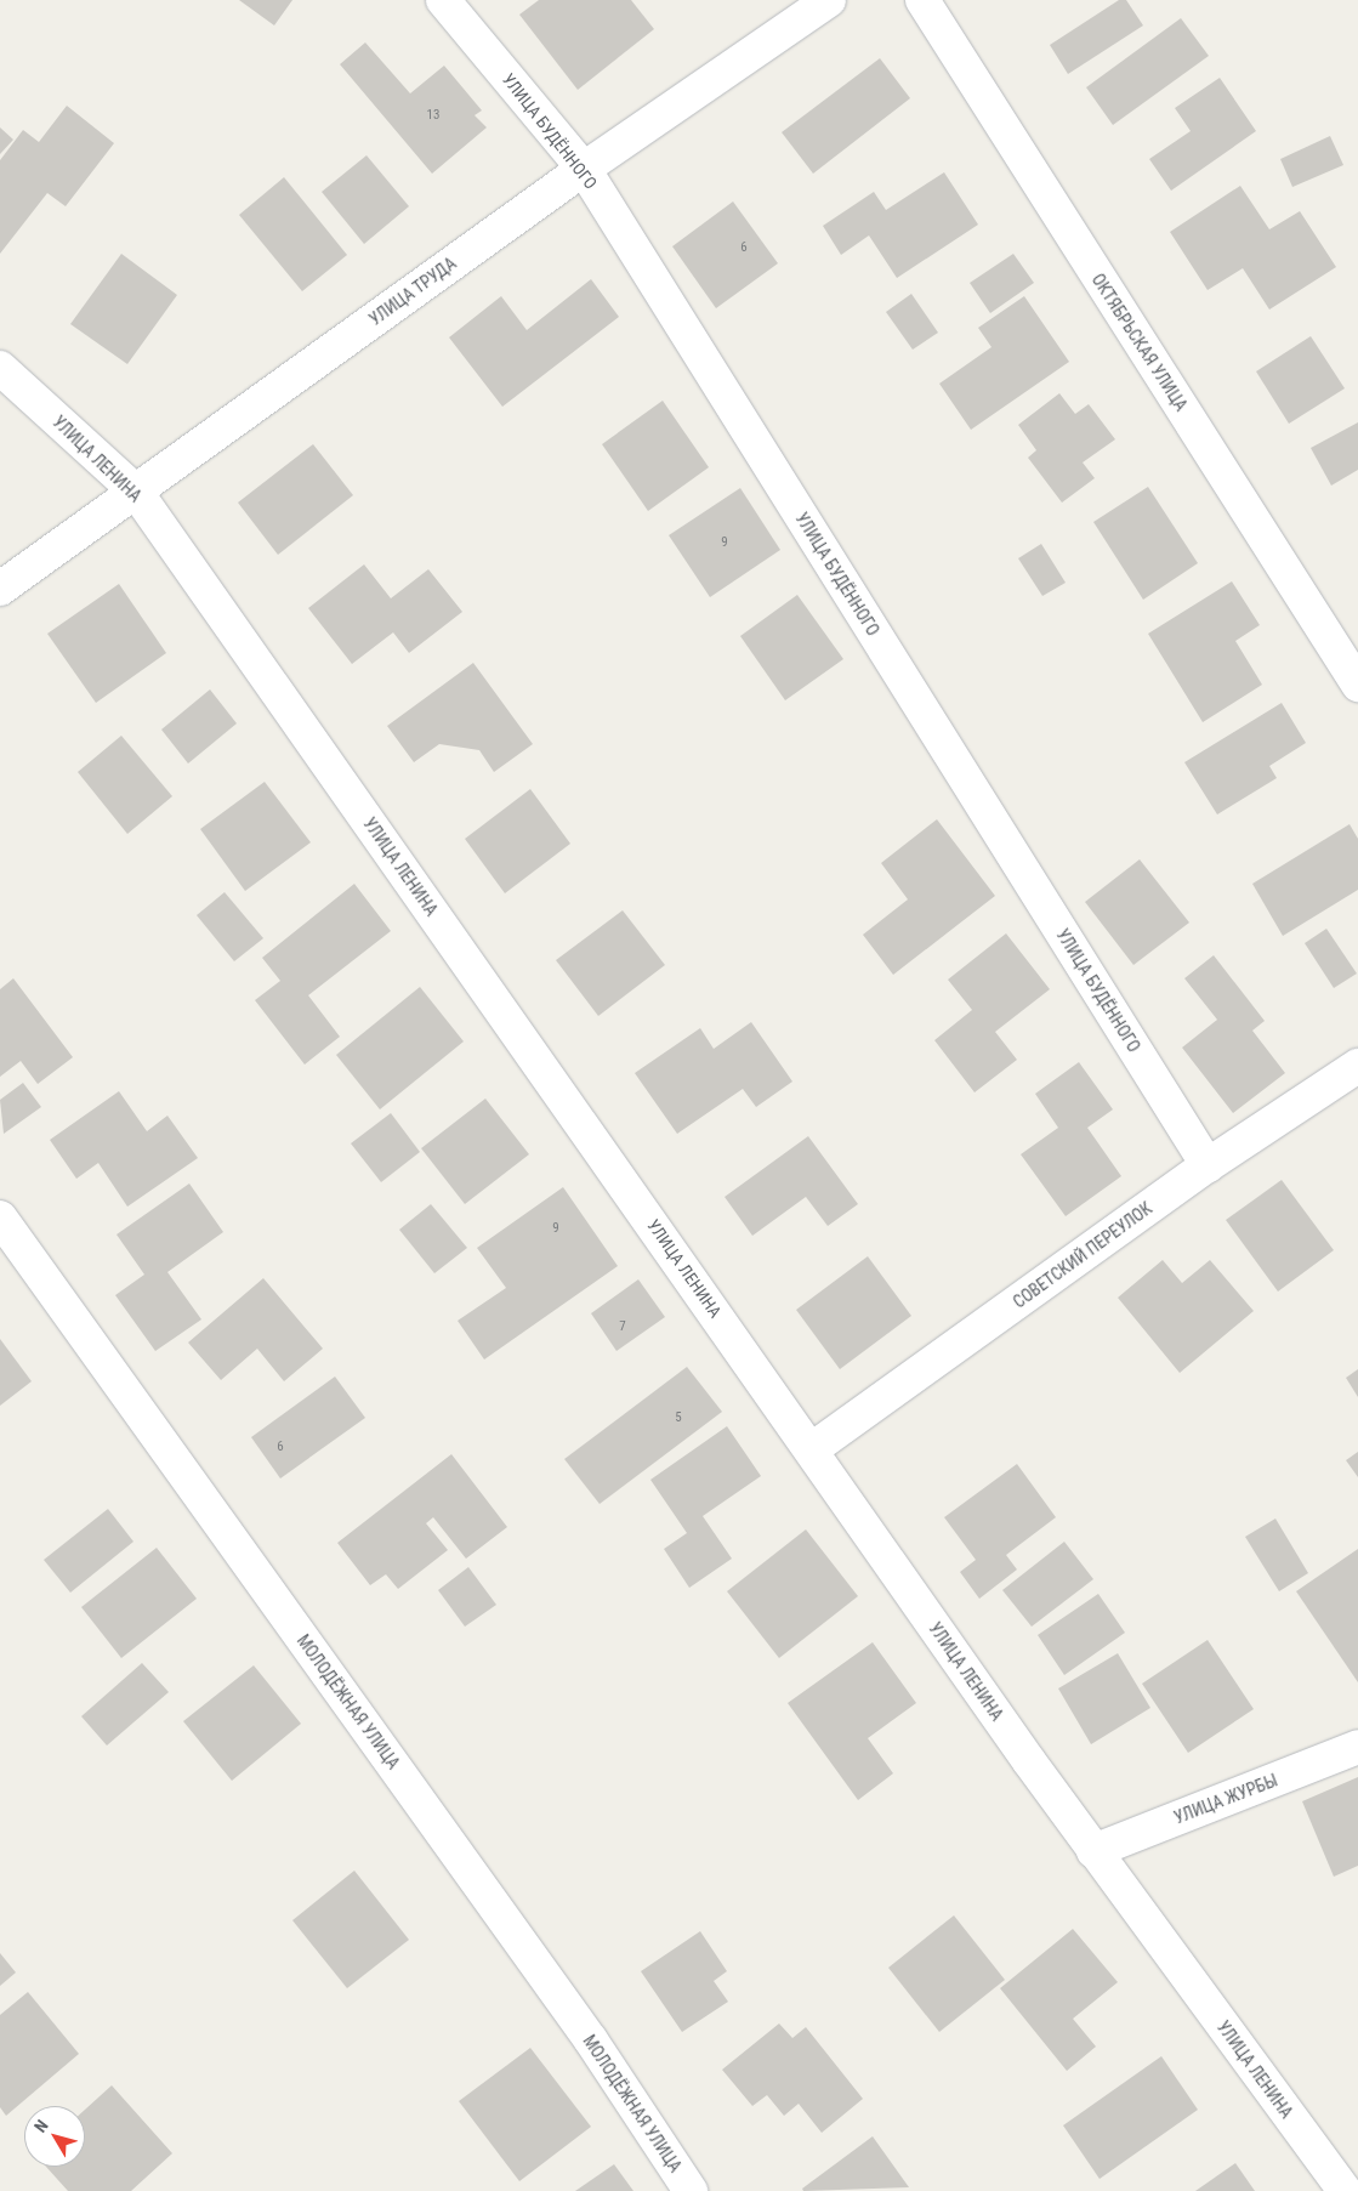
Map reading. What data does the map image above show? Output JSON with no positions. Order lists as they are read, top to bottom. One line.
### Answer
{"streets":{"street":["УЛИЦА БУДЁННОГО","УЛИЦА ТРУДА","ОКТЯБРЬСКАЯ УЛИЦА","УЛИЦА ЛЕНИНА","СОВЕТСКИЙ ПЕРЕУЛОК","МОЛОДЁЖНАЯ УЛИЦА","УЛИЦА ЖУРБЫ"]},"crossings":[["УЛИЦА БУДЁННОГО","УЛИЦА ТРУДА"],["УЛИЦА БУДЁННОГО","СОВЕТСКИЙ ПЕРЕУЛОК"],["УЛИЦА ТРУДА","УЛИЦА ЛЕНИНА"],["УЛИЦА ЛЕНИНА","СОВЕТСКИЙ ПЕРЕУЛОК"],["УЛИЦА ЛЕНИНА","УЛИЦА ЖУРБЫ"]],"house_numbers":["13","6","9","9","7","5","6"],"north":"top left"}
